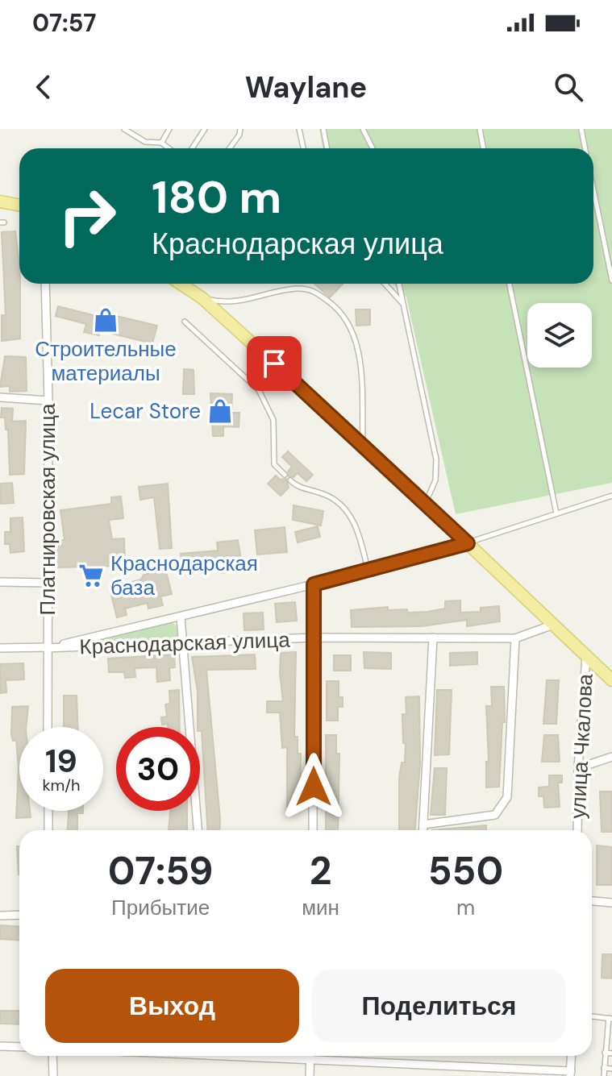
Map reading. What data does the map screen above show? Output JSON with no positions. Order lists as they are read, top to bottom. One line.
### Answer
{"streets":{"street":["Платнировская улица","Краснодарская улица","улица Чкалова"]},"crossings":[["Платнировская улица","Краснодарская улица"]],"places":{"shop":["Строительные материалы","Lecar Store"],"supermarket":["Краснодарская база"]},"page":{"status":"07:57","header":"Waylane","turn":["180 m","Краснодарская улица"],"speed":"19 km/h","limit":"30","eta":["07:59","Прибытие","2","мин","550","m"],"buttons":["Выход","Поделиться"]}}
